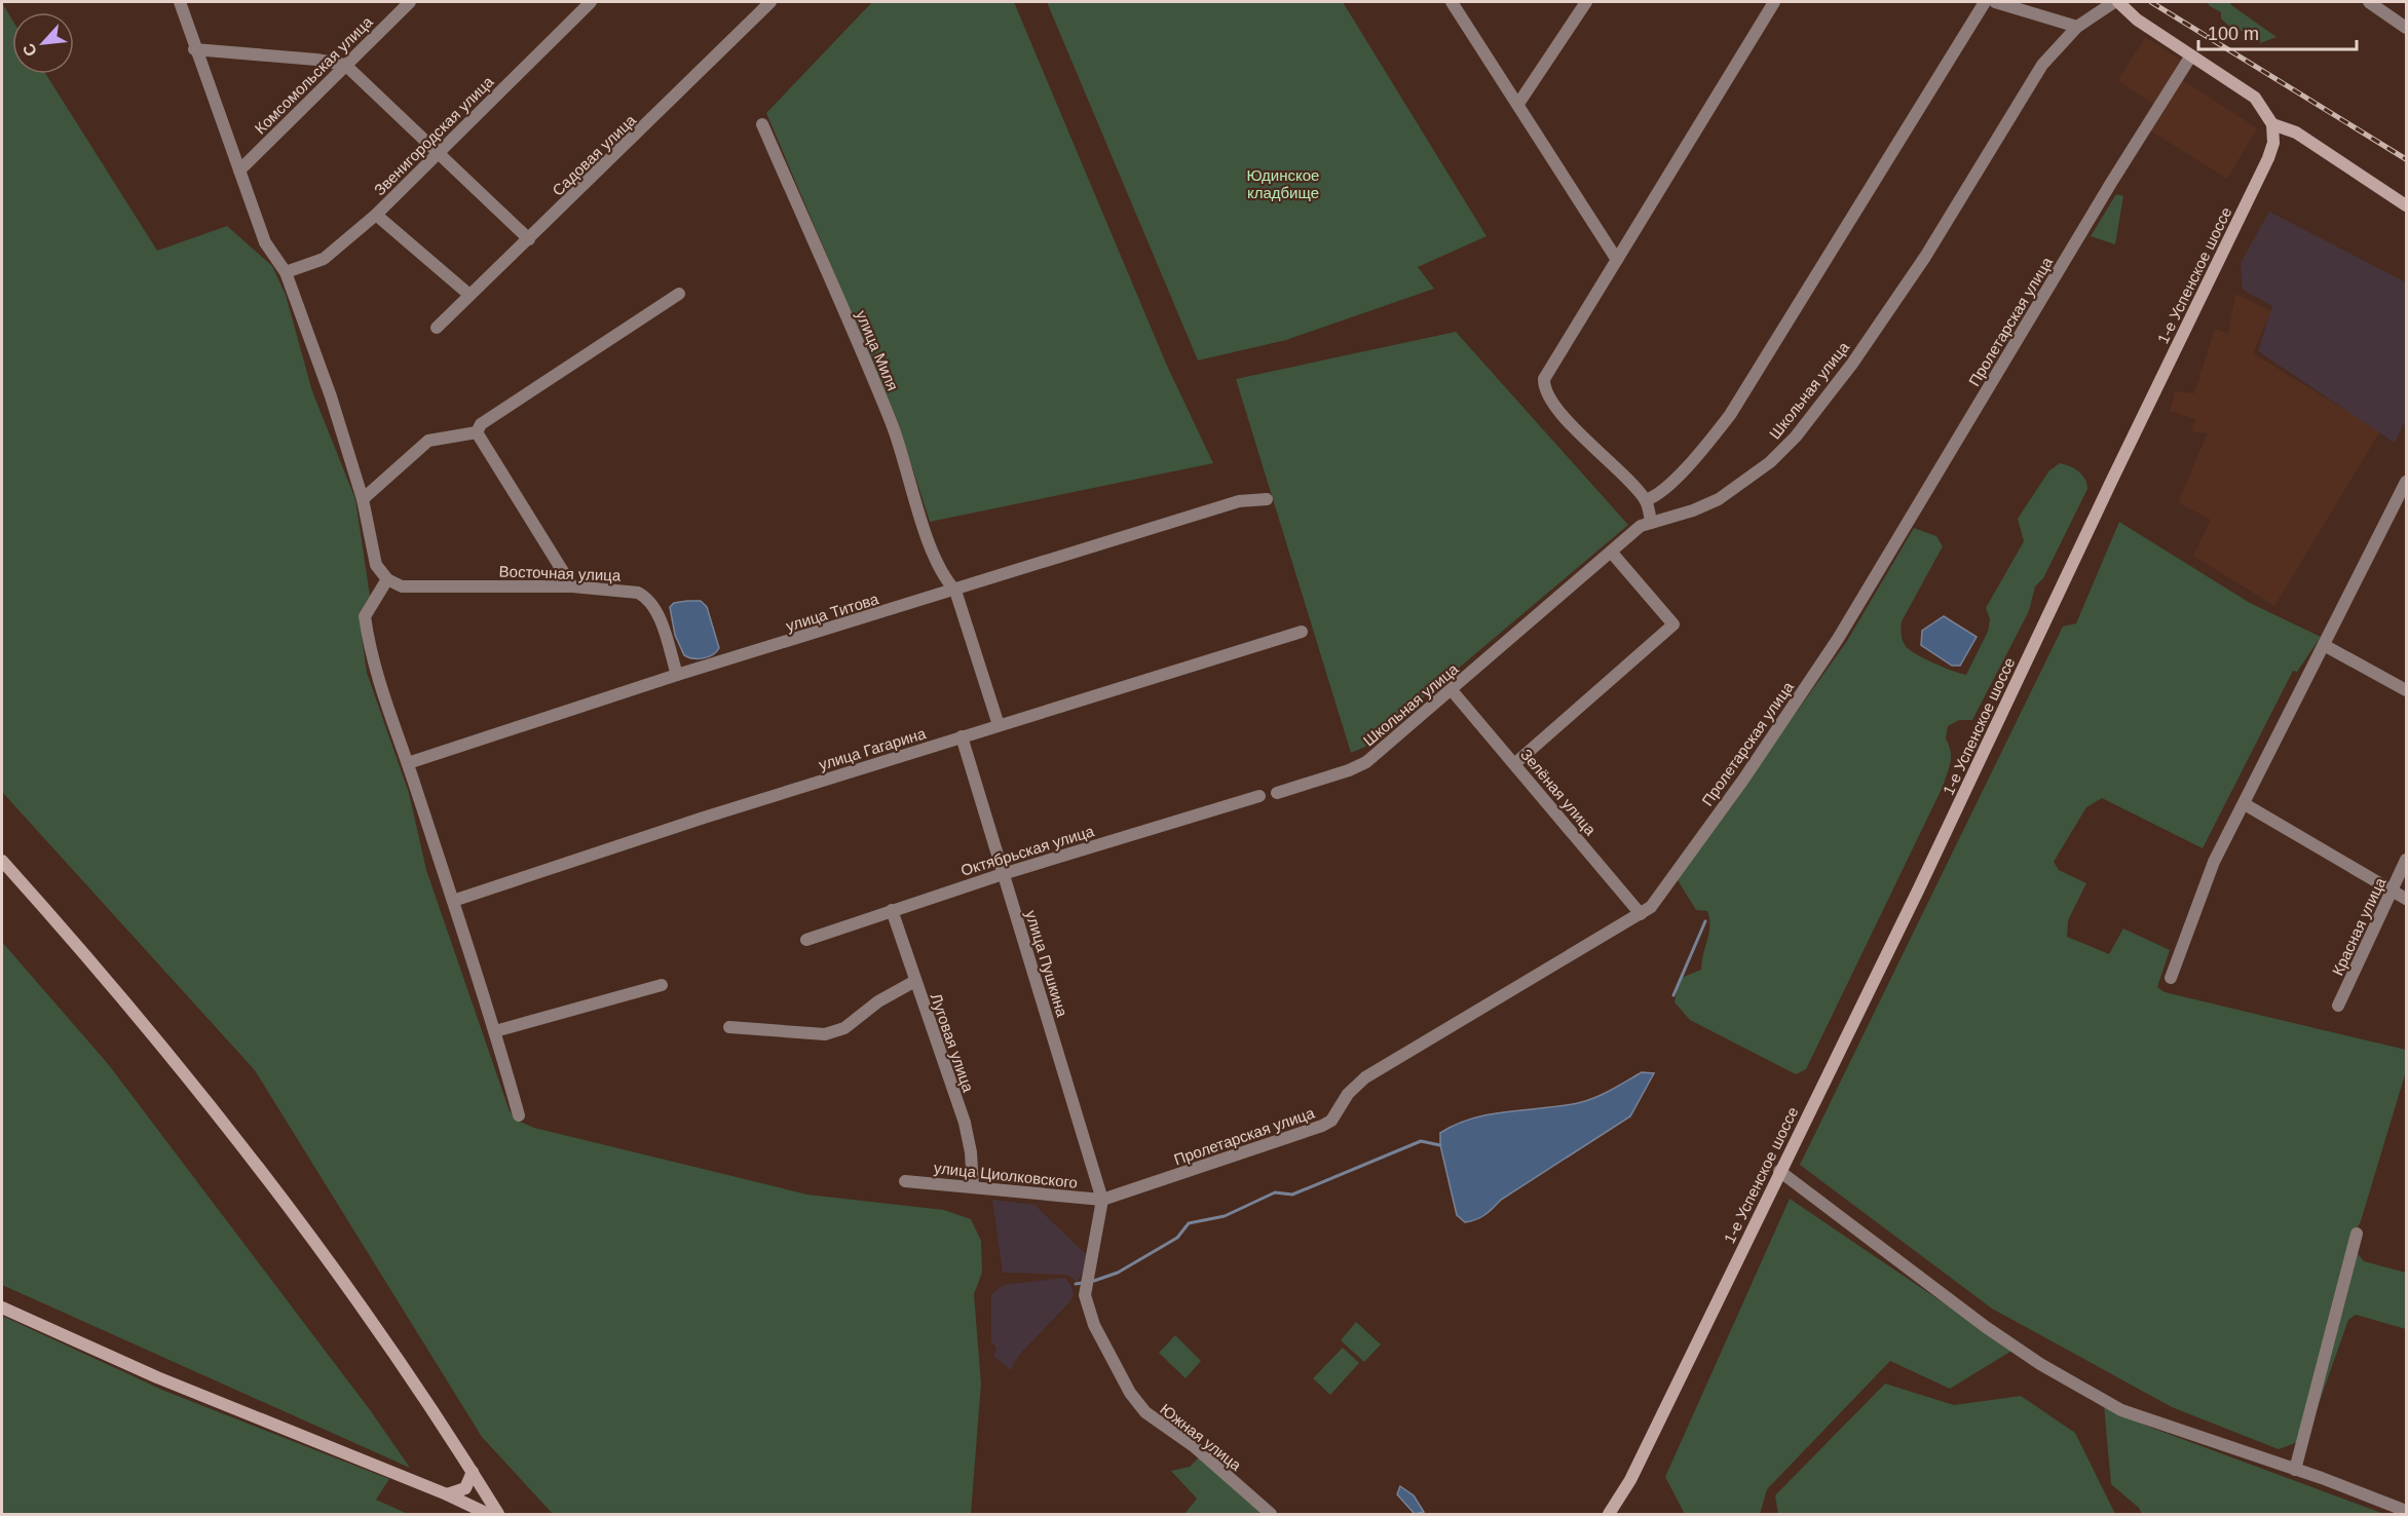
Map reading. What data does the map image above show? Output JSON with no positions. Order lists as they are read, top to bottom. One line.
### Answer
{"streets":{"main road":["1-е Успенское шоссе"],"street":["Комсомольская улица","Звенигородская улица","Садовая улица","Пролетарская улица","улица Миля","Школьная улица","Восточная улица","улица Титова","улица Гагарина","Зелёная улица","Октябрьская улица","Красная улица","улица Пушкина","Луговая улица","улица Циолковского","Южная улица"]},"crossings":[["Пролетарская улица","Зелёная улица"],["Пролетарская улица","улица Пушкина"],["Пролетарская улица","улица Циолковского"],["Пролетарская улица","Южная улица"],["улица Миля","улица Титова"],["Школьная улица","Зелёная улица"],["Восточная улица","улица Титова"],["улица Гагарина","улица Пушкина"],["Октябрьская улица","улица Пушкина"],["Октябрьская улица","Луговая улица"],["улица Пушкина","улица Циолковского"],["улица Пушкина","Южная улица"],["Луговая улица","улица Циолковского"],["улица Циолковского","Южная улица"]],"parks":["Юдинское кладбище"],"scale_bar":"100 m","north":"bottom left"}
